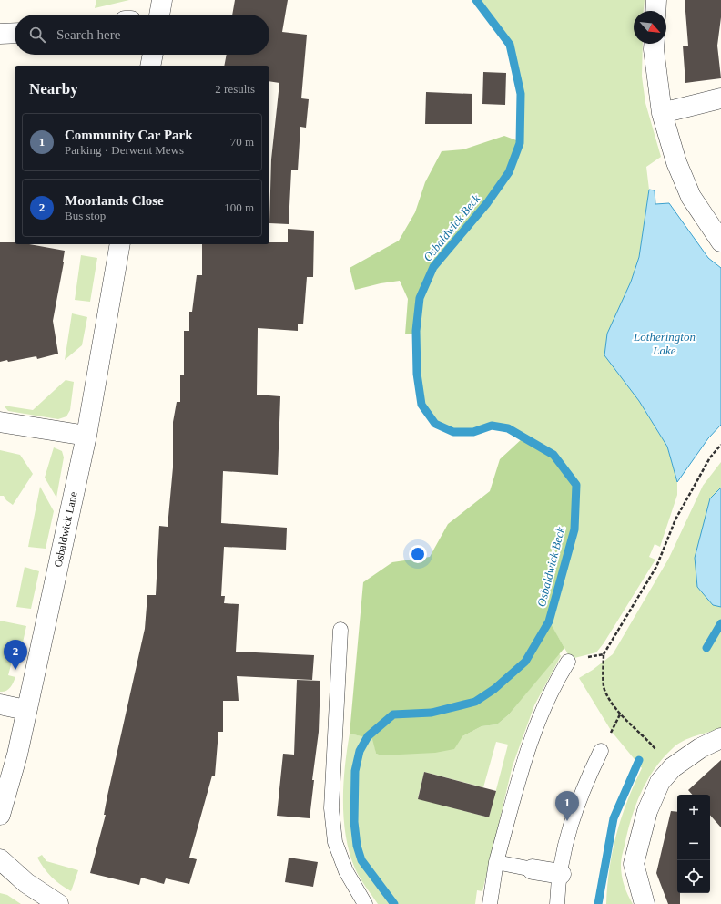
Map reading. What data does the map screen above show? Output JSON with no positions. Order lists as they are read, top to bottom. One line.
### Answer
{"streets":{"street":["Osbaldwick Lane"]},"water":["Osbaldwick Beck","Lotherington Lake"],"north":"bottom right","page":{"search":"Search here","heading":["Nearby","2 results"],"list":[{"mark":"1","name":"Community Car Park","note":"Parking · Derwent Mews","value":"70 m"},{"mark":"2","name":"Moorlands Close","note":"Bus stop","value":"100 m"}],"pins":["2","1"],"map_buttons":["+","−"]}}
